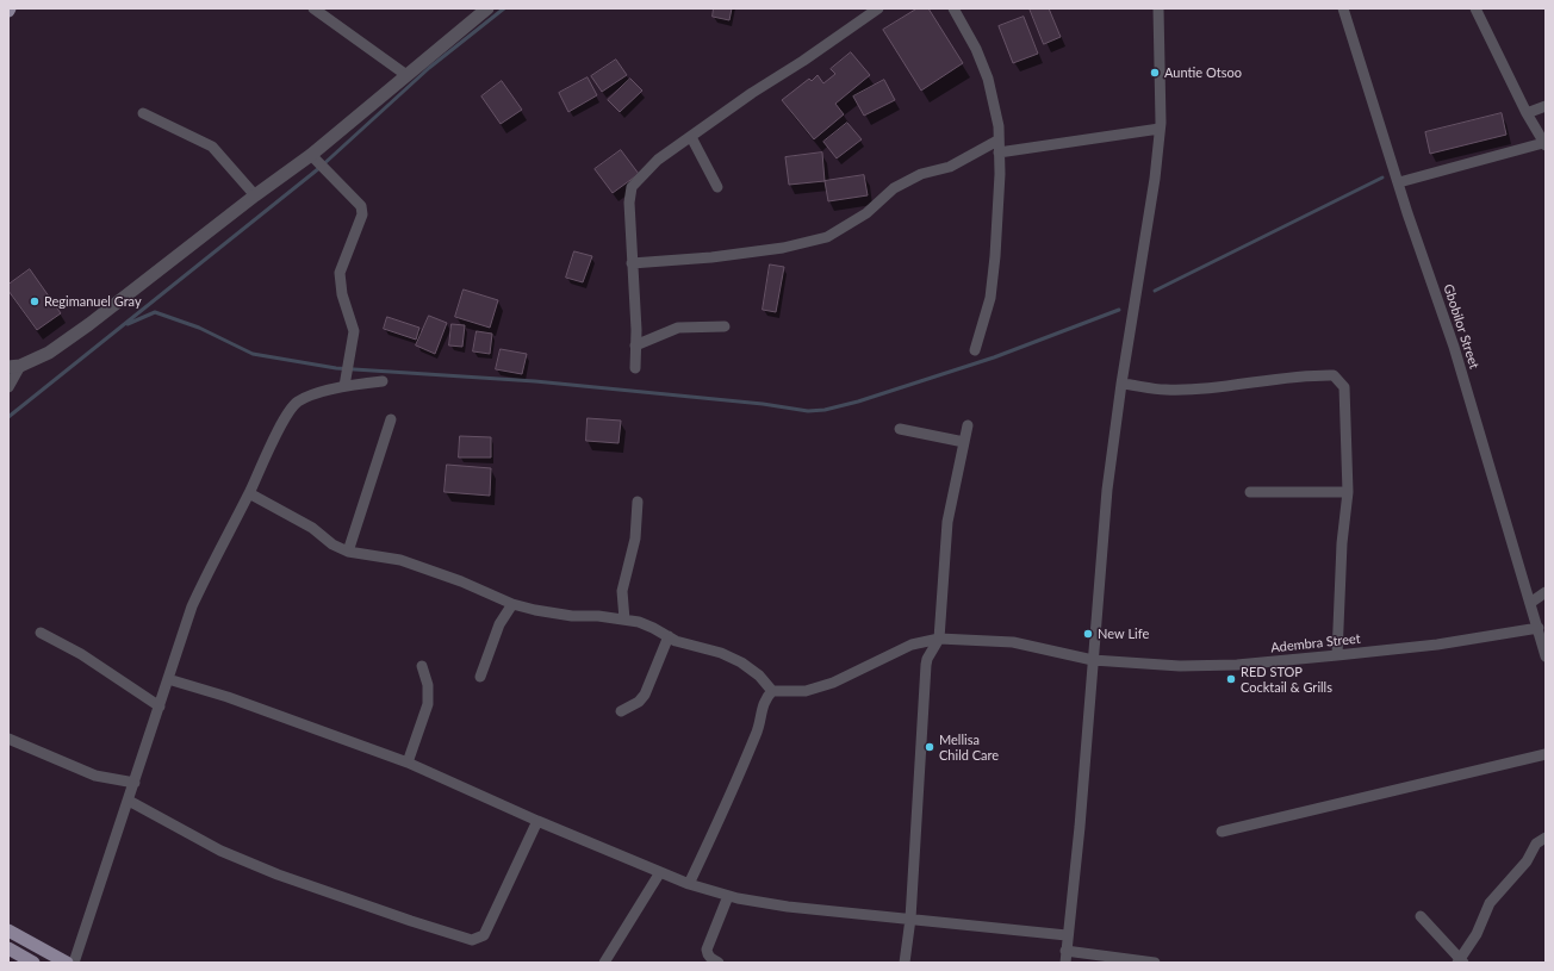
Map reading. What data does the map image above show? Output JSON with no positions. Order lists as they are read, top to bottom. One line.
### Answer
{"streets":{"street":["Gbobilor Street","Adembra Street"]},"crossings":[["Gbobilor Street","Adembra Street"]],"places":["Auntie Otsoo","Regimanuel Gray","New Life","RED STOP Cocktail & Grills","Mellisa Child Care"]}
